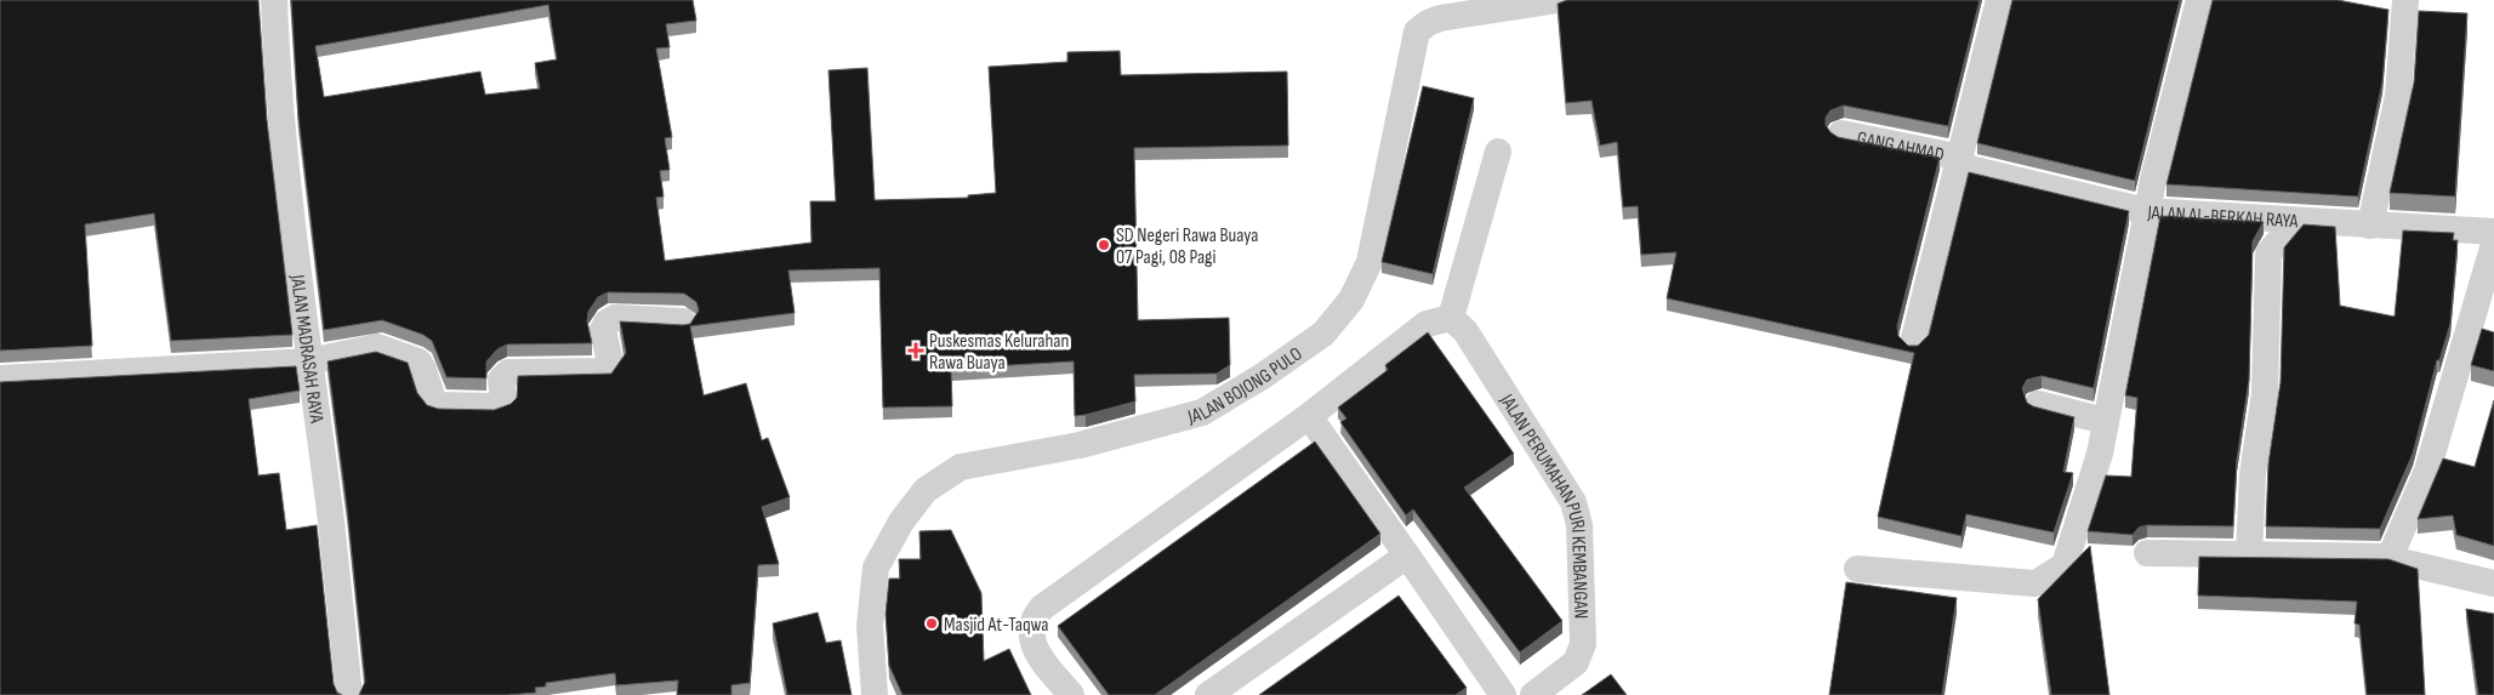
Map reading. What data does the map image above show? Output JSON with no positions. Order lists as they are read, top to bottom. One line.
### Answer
{"streets":{"street":["GANG AHMAD","JALAN AL-BERKAH RAYA","JALAN MADRASAH RAYA","JALAN BOJONG PULO","JALAN PERUMAHAN PURI KEMBANGAN"]},"crossings":[["GANG AHMAD","JALAN AL-BERKAH RAYA"]],"places":{"other":["SD Negeri Rawa Buaya 07 Pagi, 08 Pagi","Masjid At-Taqwa"],"health":["Puskesmas Kelurahan Rawa Buaya"]}}
